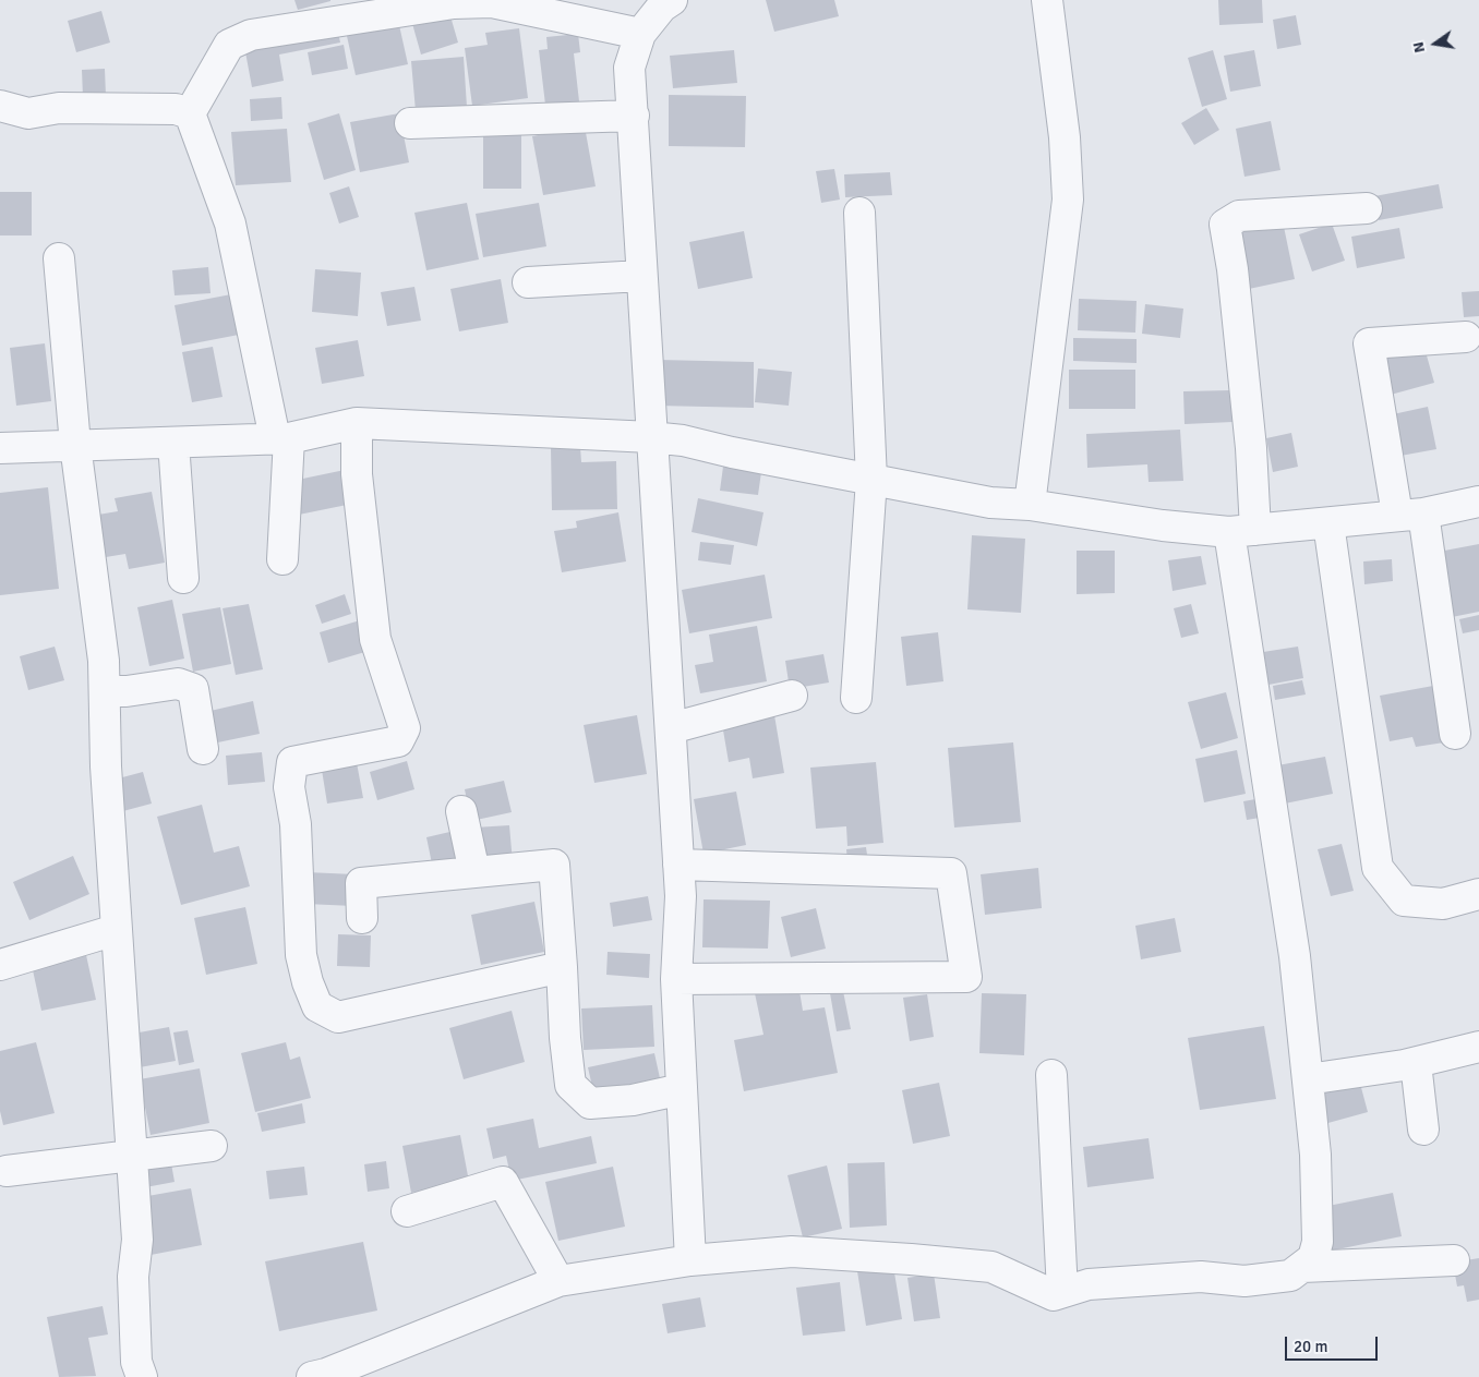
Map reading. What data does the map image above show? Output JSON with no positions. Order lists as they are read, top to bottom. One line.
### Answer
{"scale_bar":"20 m","north":"left"}
